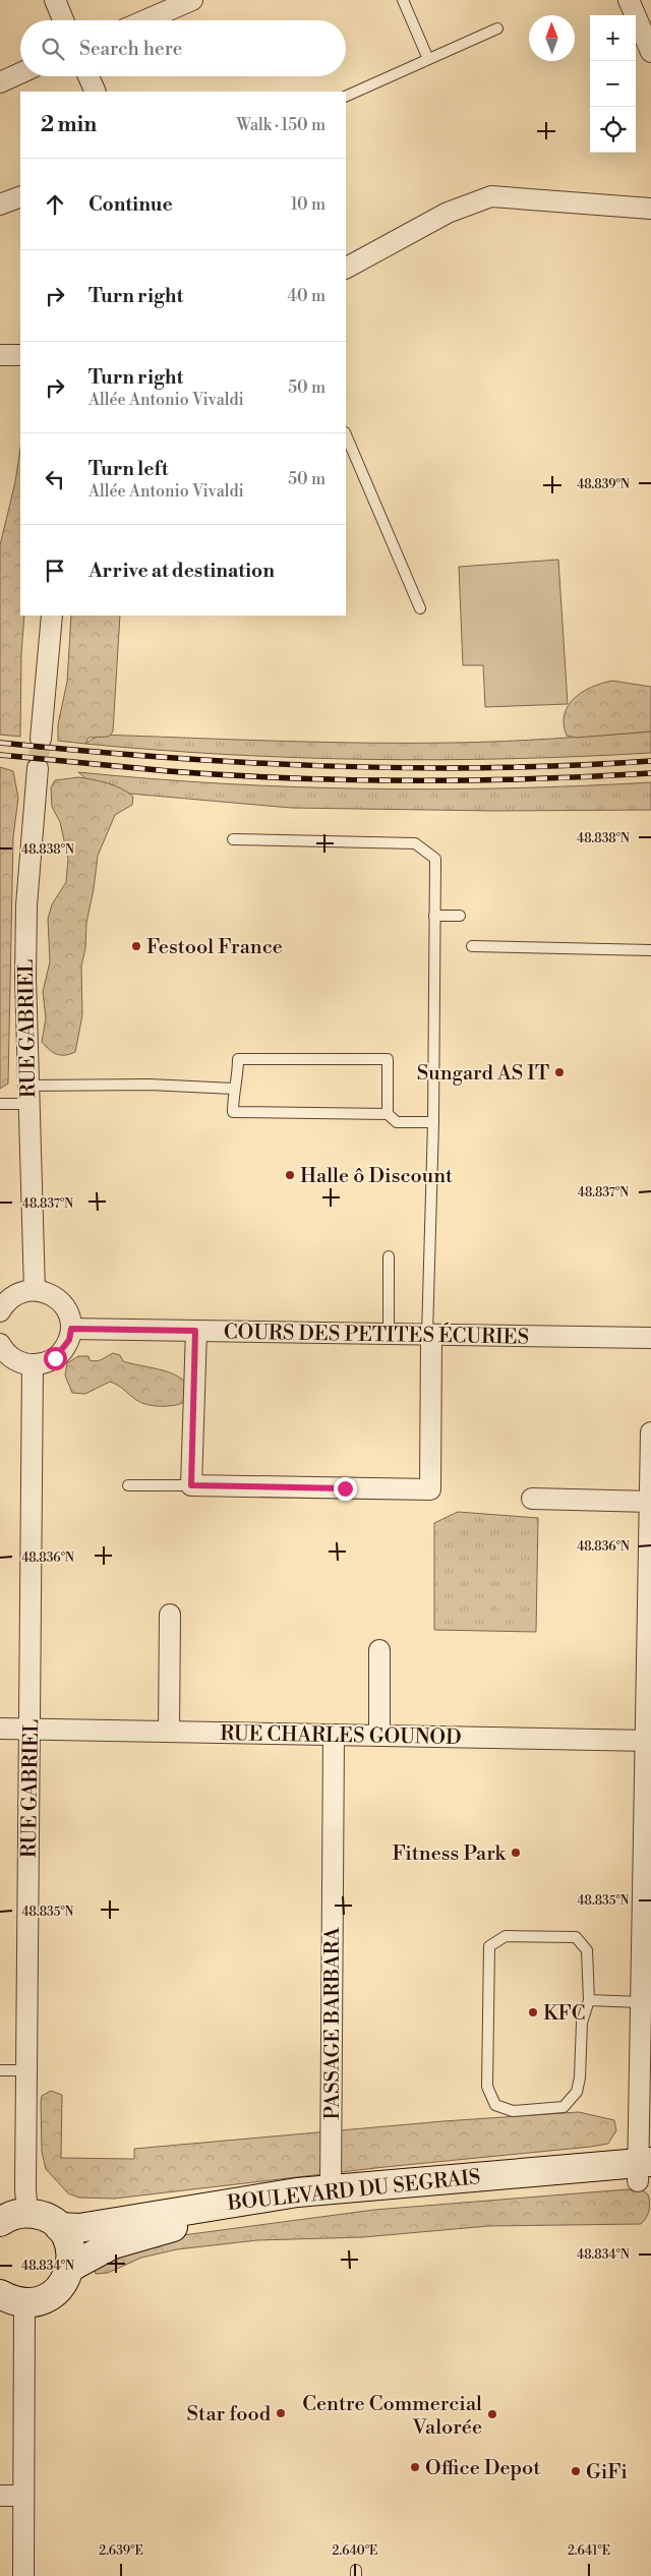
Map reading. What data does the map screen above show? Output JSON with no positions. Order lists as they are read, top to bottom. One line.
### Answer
{"streets":{"street":["RUE GABRIEL","COURS DES PETITES ÉCURIES","RUE CHARLES GOUNOD","PASSAGE BARBARA","BOULEVARD DU SEGRAIS"]},"crossings":[["RUE GABRIEL","RUE CHARLES GOUNOD"],["RUE CHARLES GOUNOD","PASSAGE BARBARA"],["PASSAGE BARBARA","BOULEVARD DU SEGRAIS"]],"places":["Festool France","Sungard AS IT","Halle ô Discount","Fitness Park","KFC","Star food","Centre Commercial Valorée","Office Depot","GiFi"],"north":"top","page":{"map_buttons":["+","−"],"search":"Search here","heading":["2 min","Walk · 150 m"],"list":[["Continue","10 m"],["Turn right","40 m"],["Turn right","Allée Antonio Vivaldi","50 m"],["Turn left","Allée Antonio Vivaldi","50 m"],"Arrive at destination"]},"coordinates":["48.839°N","48.838°N","48.837°N","48.836°N","48.835°N","48.834°N","2.639°E","2.640°E","2.641°E"]}
